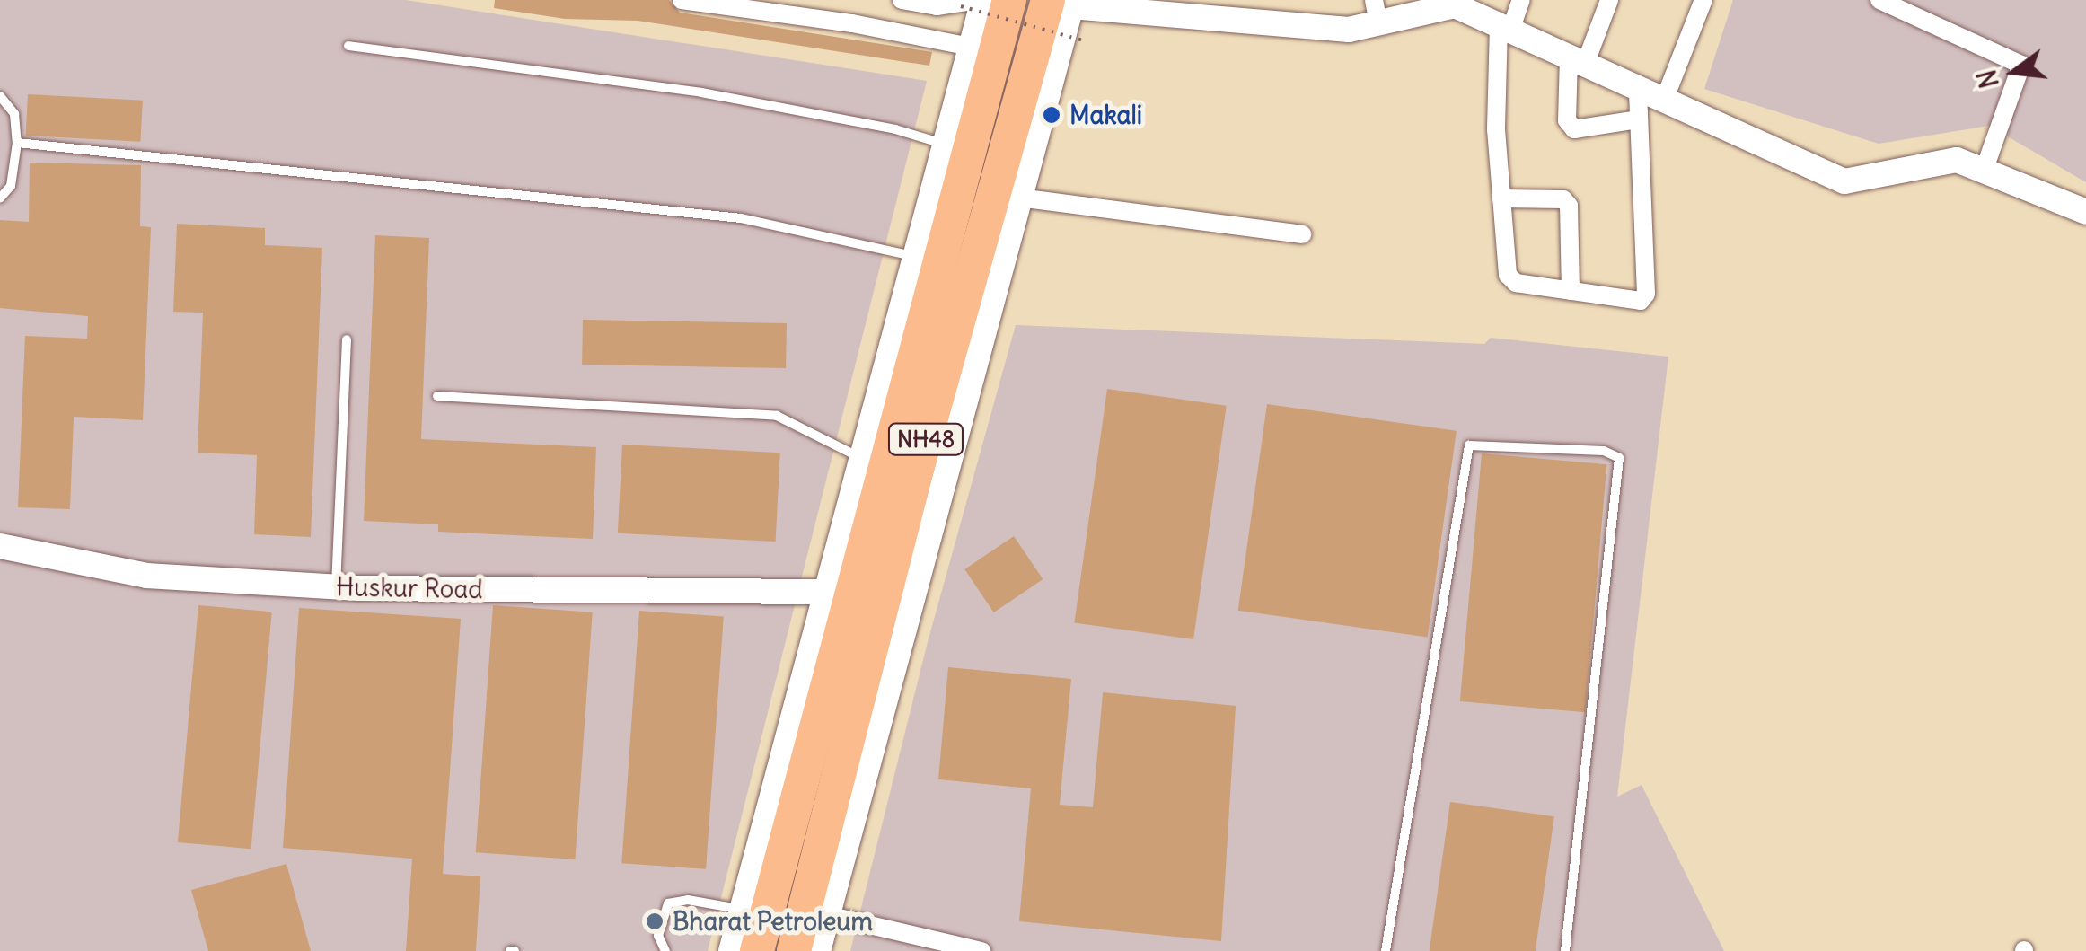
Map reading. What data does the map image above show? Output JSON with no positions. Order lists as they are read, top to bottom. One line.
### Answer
{"streets":{"highway":["NH48"],"street":["Huskur Road"]},"places":["Makali","Bharat Petroleum"],"north":"left"}
